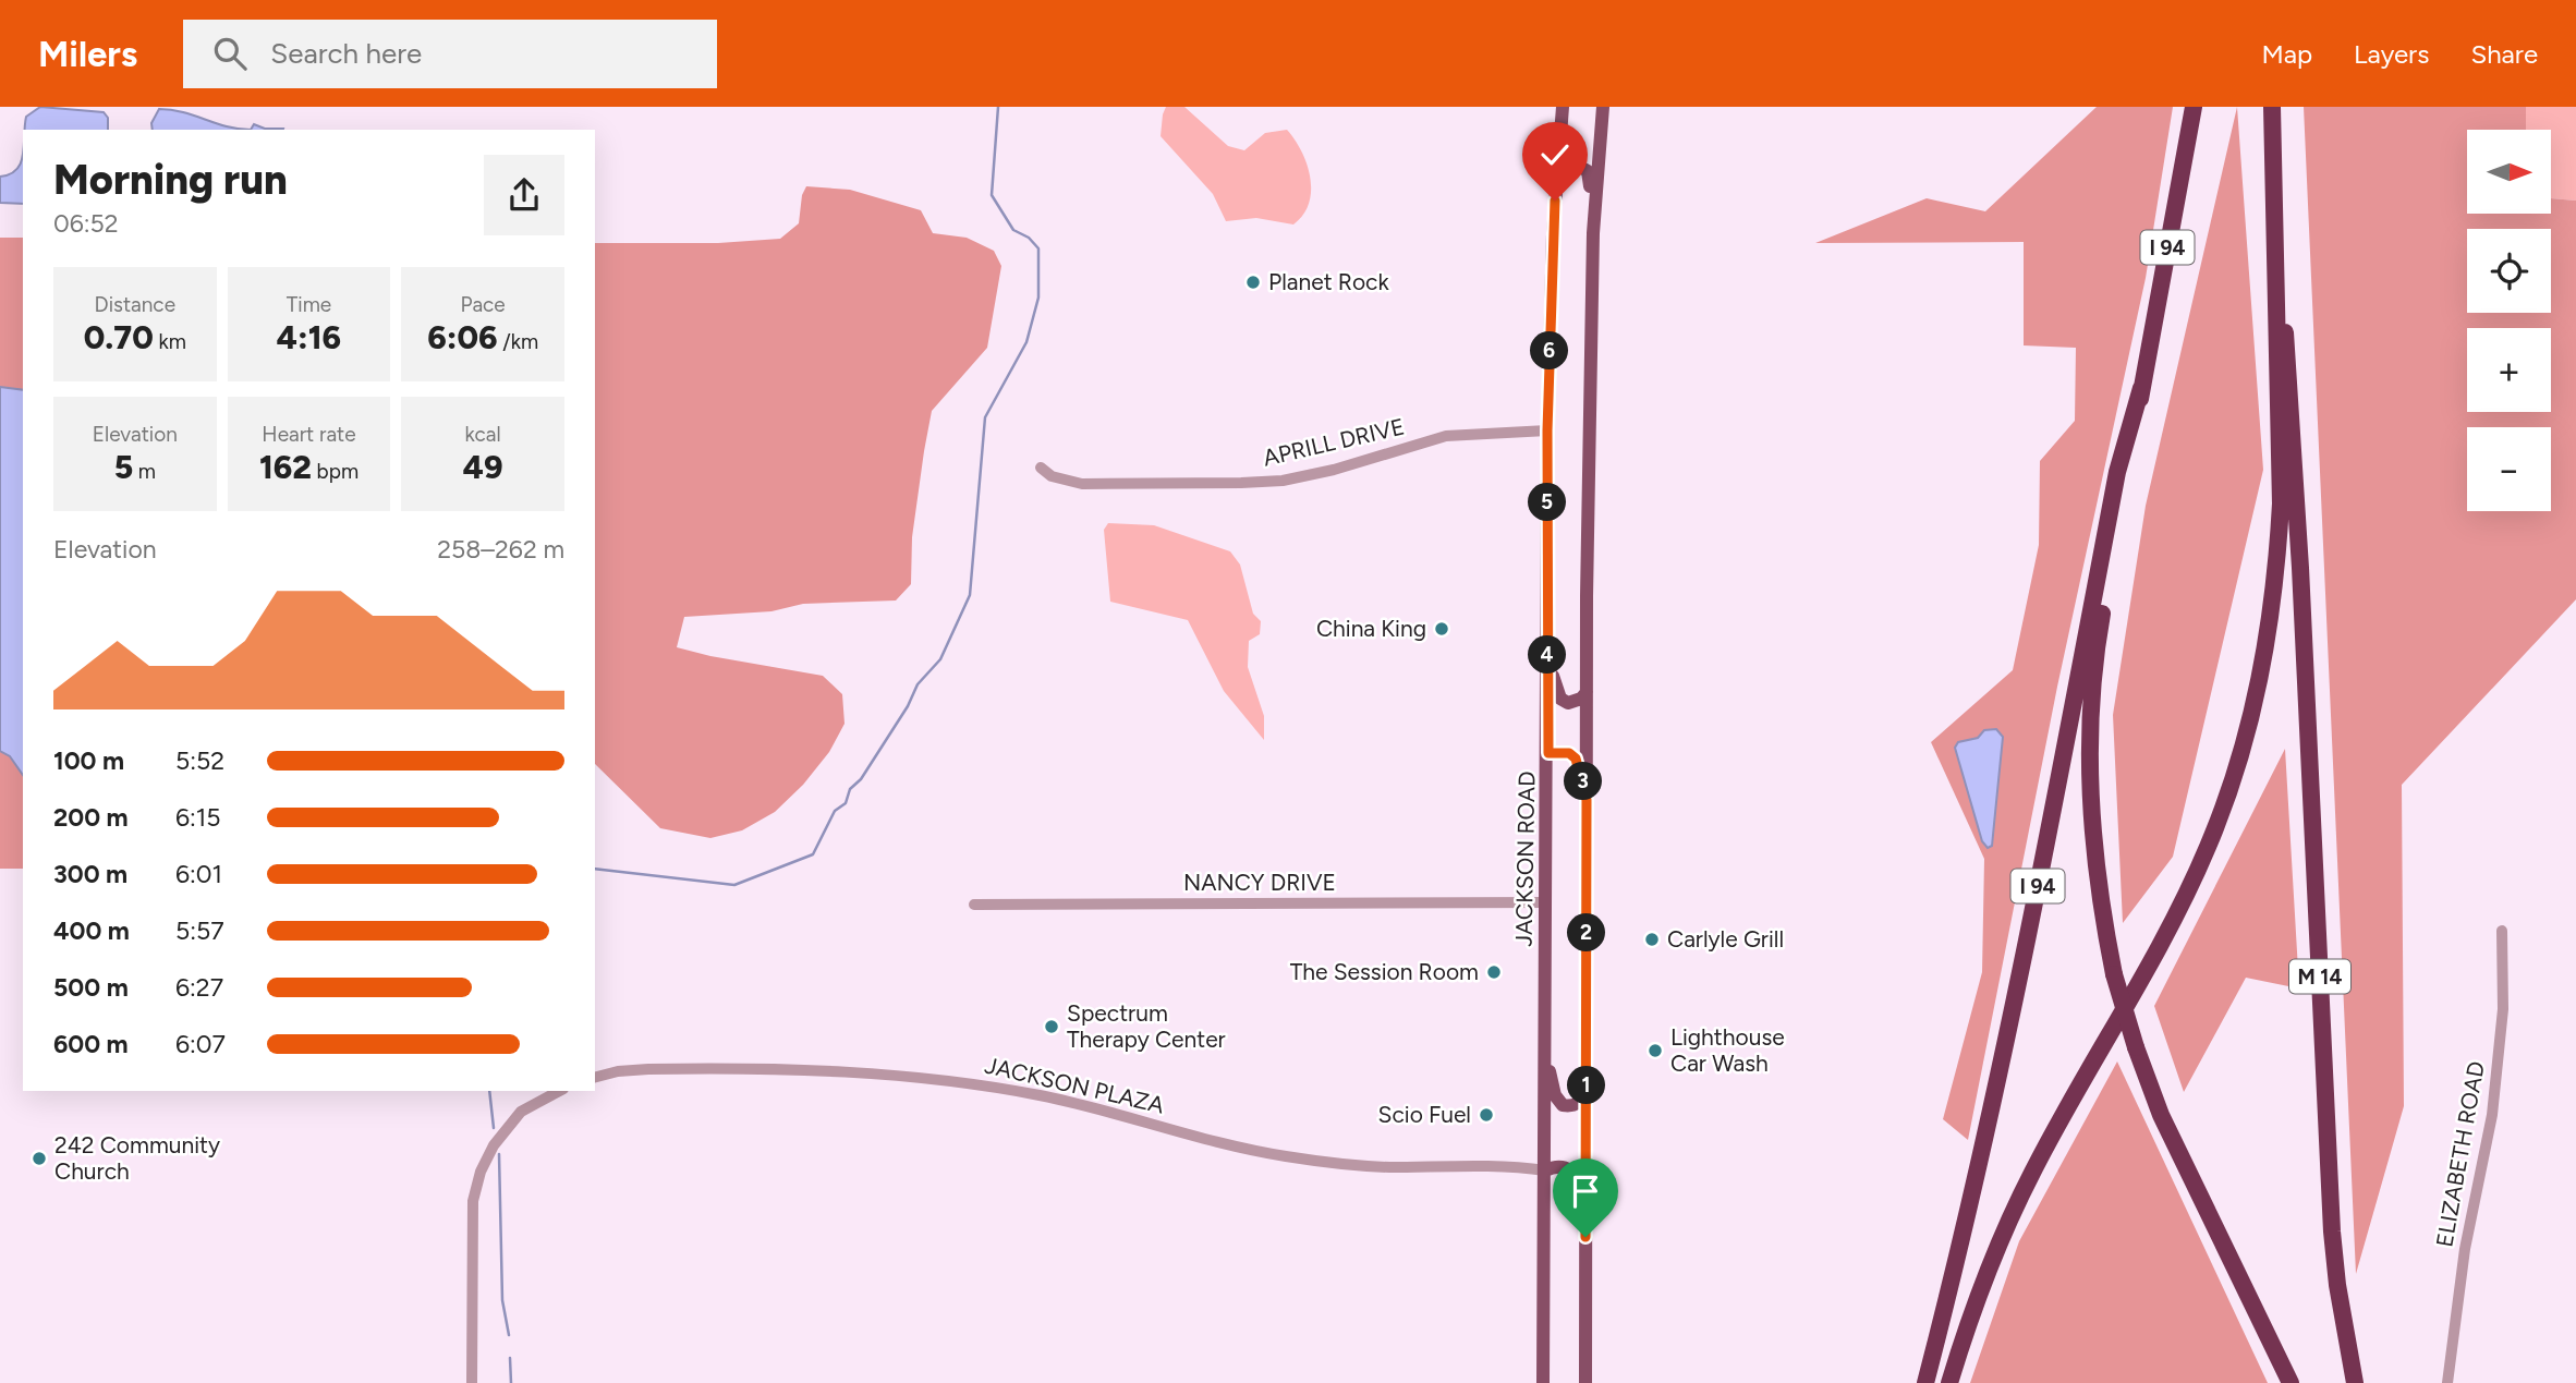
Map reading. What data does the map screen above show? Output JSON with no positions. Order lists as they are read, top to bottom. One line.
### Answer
{"streets":{"highway":["I 94","M 14"],"main road":["JACKSON ROAD"],"street":["APRILL DRIVE","NANCY DRIVE","JACKSON PLAZA","ELIZABETH ROAD"]},"crossings":[["APRILL DRIVE","JACKSON ROAD"],["JACKSON ROAD","NANCY DRIVE"],["JACKSON ROAD","JACKSON PLAZA"]],"places":["Planet Rock","China King","Carlyle Grill","The Session Room","Spectrum Therapy Center","Lighthouse Car Wash","Scio Fuel","242 Community Church"],"north":"right","page":{"header":"Milers","search":"Search here","nav":["Map","Layers","Share"],"map_buttons":["+","−"],"heading":["Morning run","06:52"],"stats":[["Distance","0.70 km"],["Time","4:16"],["Pace","6:06 /km"],["Elevation","5 m"],["Heart rate","162 bpm"],["kcal","49"]],"pins":["6","5","4","3","2","1"],"chart":["Elevation","258–262 m"],"list":[{"name":"100 m","note":"5:52"},{"name":"200 m","note":"6:15"},{"name":"300 m","note":"6:01"},{"name":"400 m","note":"5:57"},{"name":"500 m","note":"6:27"},{"name":"600 m","note":"6:07"}]}}
